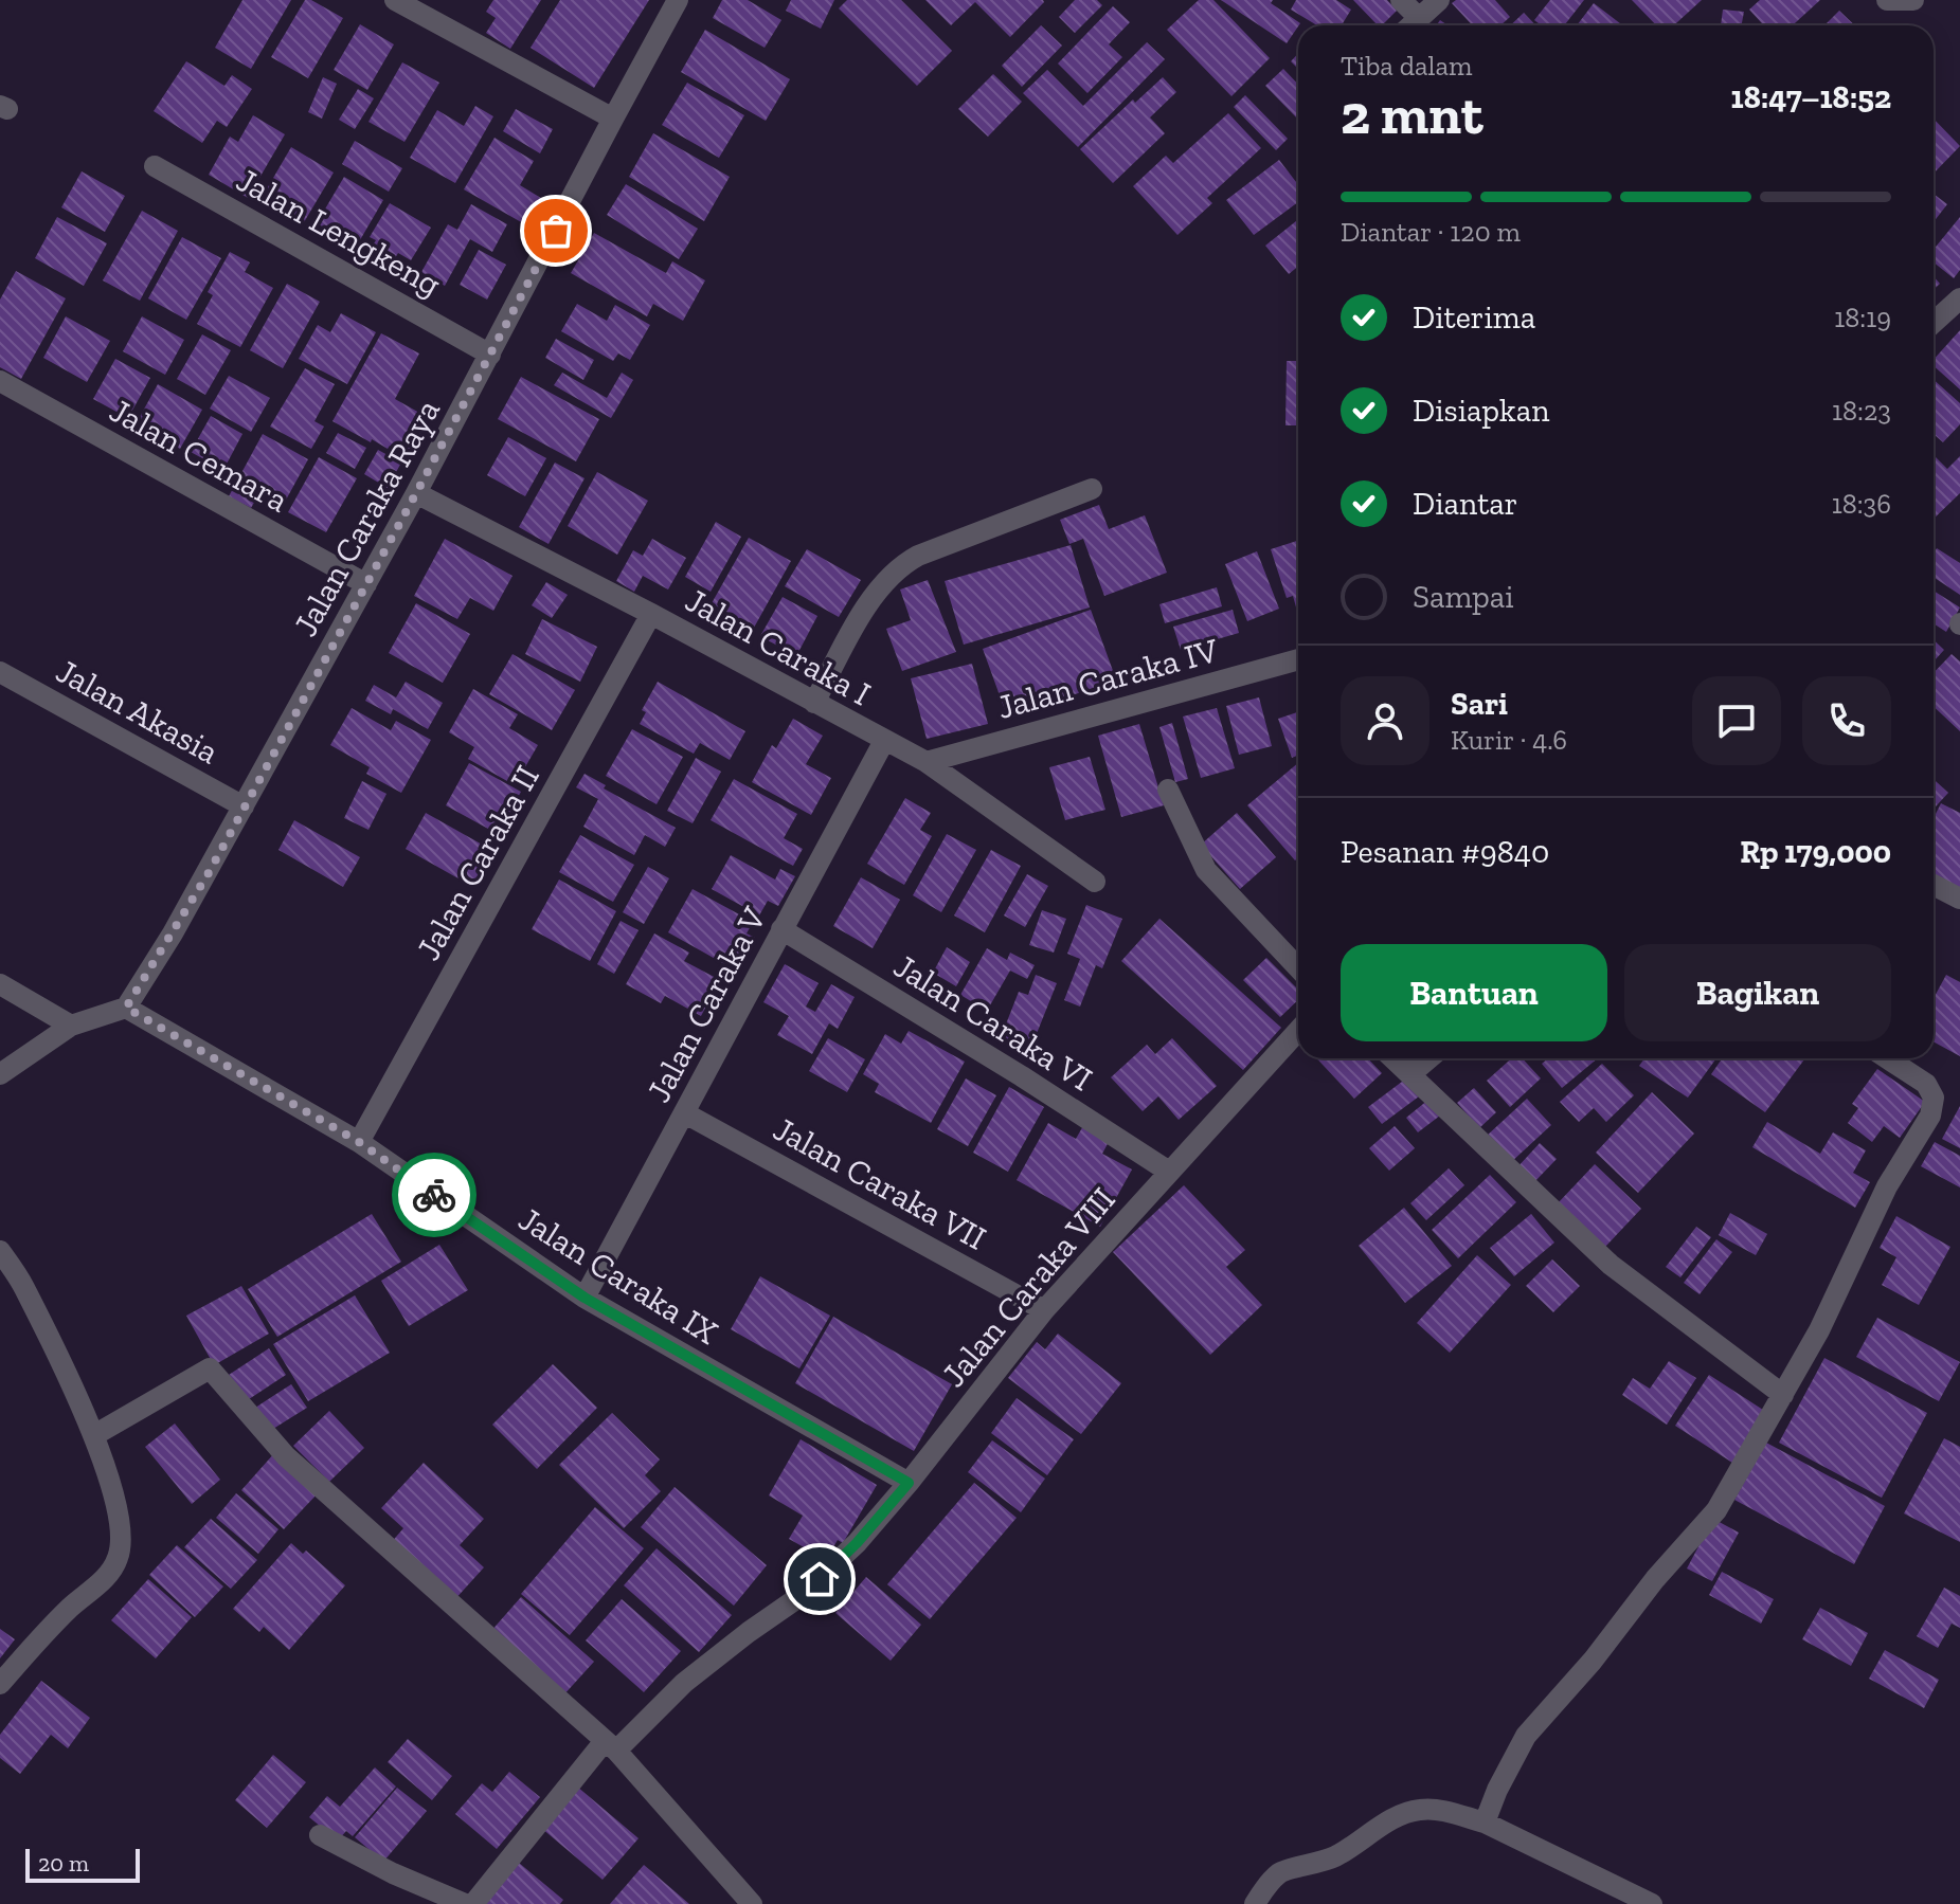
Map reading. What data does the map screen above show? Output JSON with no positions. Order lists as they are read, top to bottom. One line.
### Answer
{"streets":{"street":["Jalan Lengkeng","Jalan Cemara","Jalan Caraka Raya","Jalan Caraka I","Jalan Caraka IV","Jalan Akasia","Jalan Caraka II","Jalan Caraka V","Jalan Caraka VI","Jalan Caraka VII","Jalan Caraka IX","Jalan Caraka VIII"]},"crossings":[["Jalan Lengkeng","Jalan Caraka Raya"],["Jalan Cemara","Jalan Caraka Raya"],["Jalan Caraka Raya","Jalan Caraka I"],["Jalan Caraka Raya","Jalan Akasia"],["Jalan Caraka Raya","Jalan Caraka IX"],["Jalan Caraka I","Jalan Caraka IV"],["Jalan Caraka I","Jalan Caraka II"],["Jalan Caraka I","Jalan Caraka V"],["Jalan Caraka II","Jalan Caraka IX"],["Jalan Caraka V","Jalan Caraka VI"],["Jalan Caraka V","Jalan Caraka VII"],["Jalan Caraka V","Jalan Caraka IX"],["Jalan Caraka VI","Jalan Caraka VIII"],["Jalan Caraka VII","Jalan Caraka VIII"],["Jalan Caraka IX","Jalan Caraka VIII"]],"scale_bar":"20 m","page":{"heading":["2 mnt","Tiba dalam","18:47–18:52"],"panel":["Sari","Kurir · 4.6","Pesanan #9840","Rp 179,000"],"bar":"Diantar · 120 m","list":[["Diterima","18:19"],["Disiapkan","18:23"],["Diantar","18:36"],"Sampai"],"buttons":["Bantuan","Bagikan"],"scale":"20 m"}}
